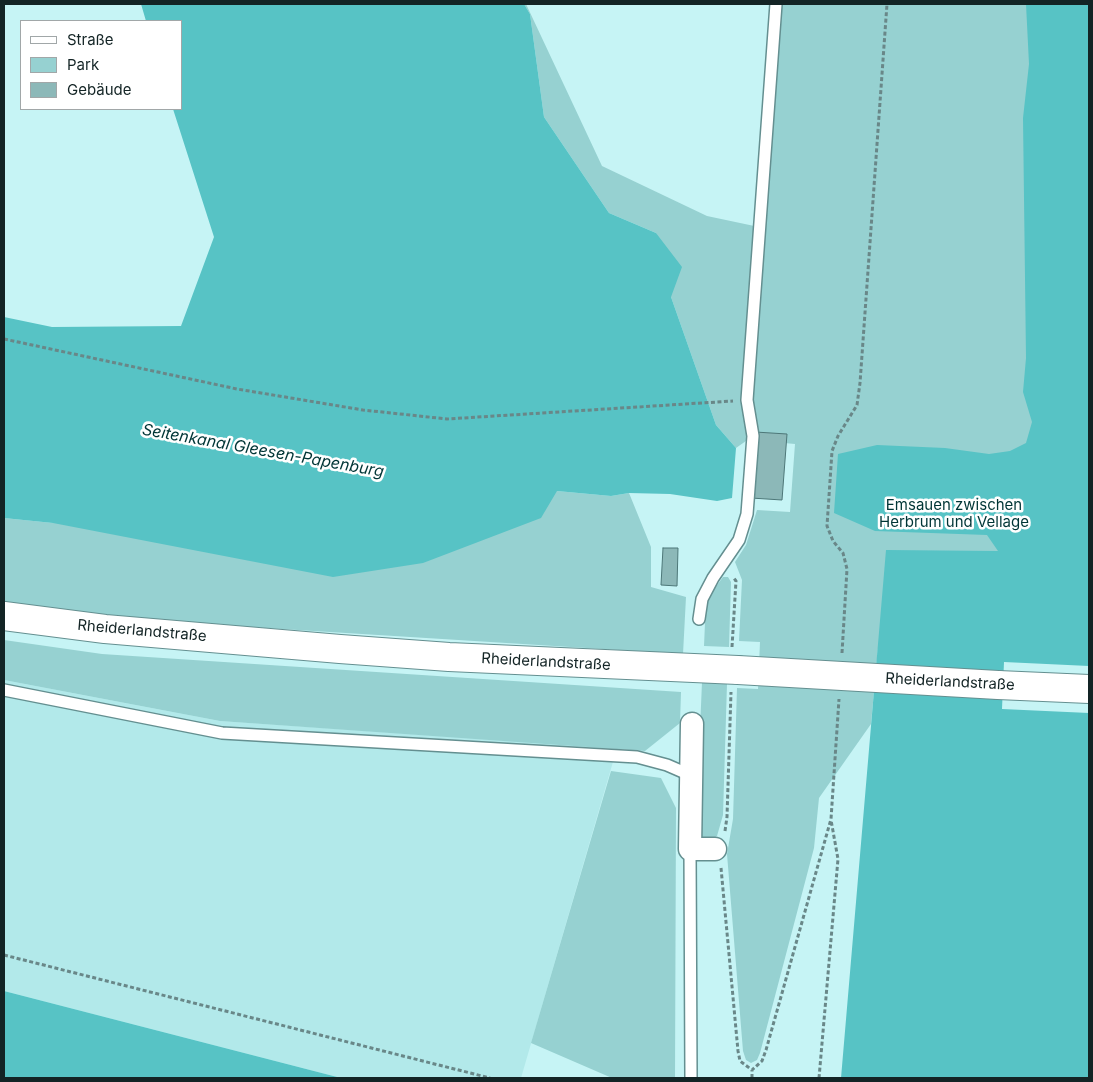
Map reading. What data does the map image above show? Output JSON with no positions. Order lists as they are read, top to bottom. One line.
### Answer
{"streets":{"main road":["Rheiderlandstraße"]},"water":["Seitenkanal Gleesen-Papenburg"],"parks":["Emsauen zwischen Herbrum und Vellage"],"legend":["Straße","Park","Gebäude"]}
